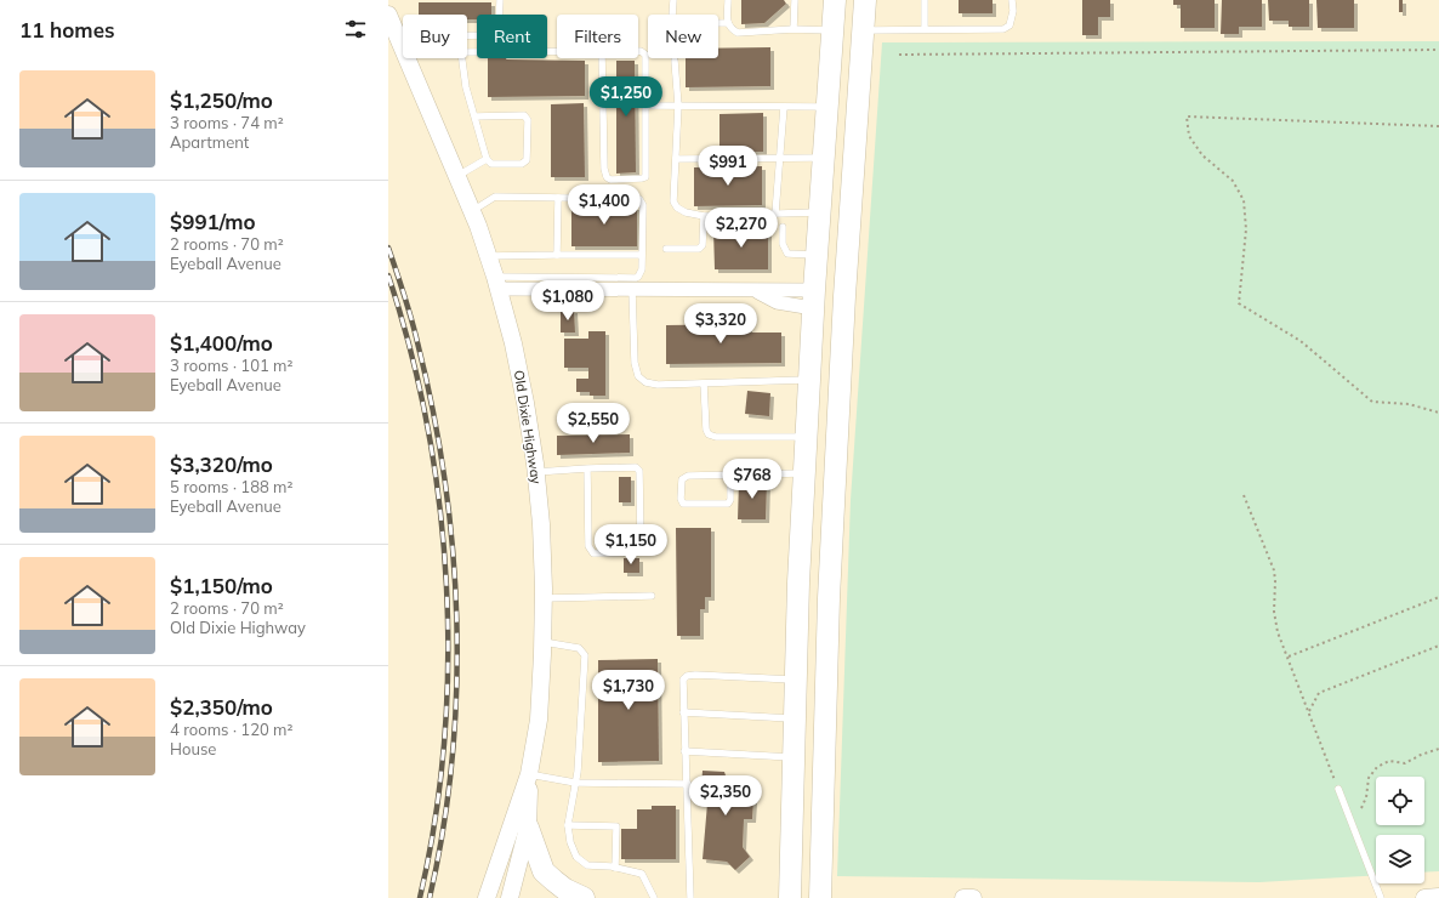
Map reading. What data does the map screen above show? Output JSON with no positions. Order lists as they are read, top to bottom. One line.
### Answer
{"streets":{"street":["Old Dixie Highway"]},"page":{"heading":"11 homes","chip":["Buy","Rent","Filters","New"],"list":[{"name":"$1,250/mo","note":"3 rooms · 74 m² · Apartment"},{"name":"$991/mo","note":"2 rooms · 70 m² · Eyeball Avenue"},{"name":"$1,400/mo","note":"3 rooms · 101 m² · Eyeball Avenue"},{"name":"$3,320/mo","note":"5 rooms · 188 m² · Eyeball Avenue"},{"name":"$1,150/mo","note":"2 rooms · 70 m² · Old Dixie Highway"},{"name":"$2,350/mo","note":"4 rooms · 120 m² · House"}],"price":["$1,250","$991","$1,400","$2,270","$1,080","$3,320","$2,550","$768","$1,150","$1,730","$2,350"]}}
